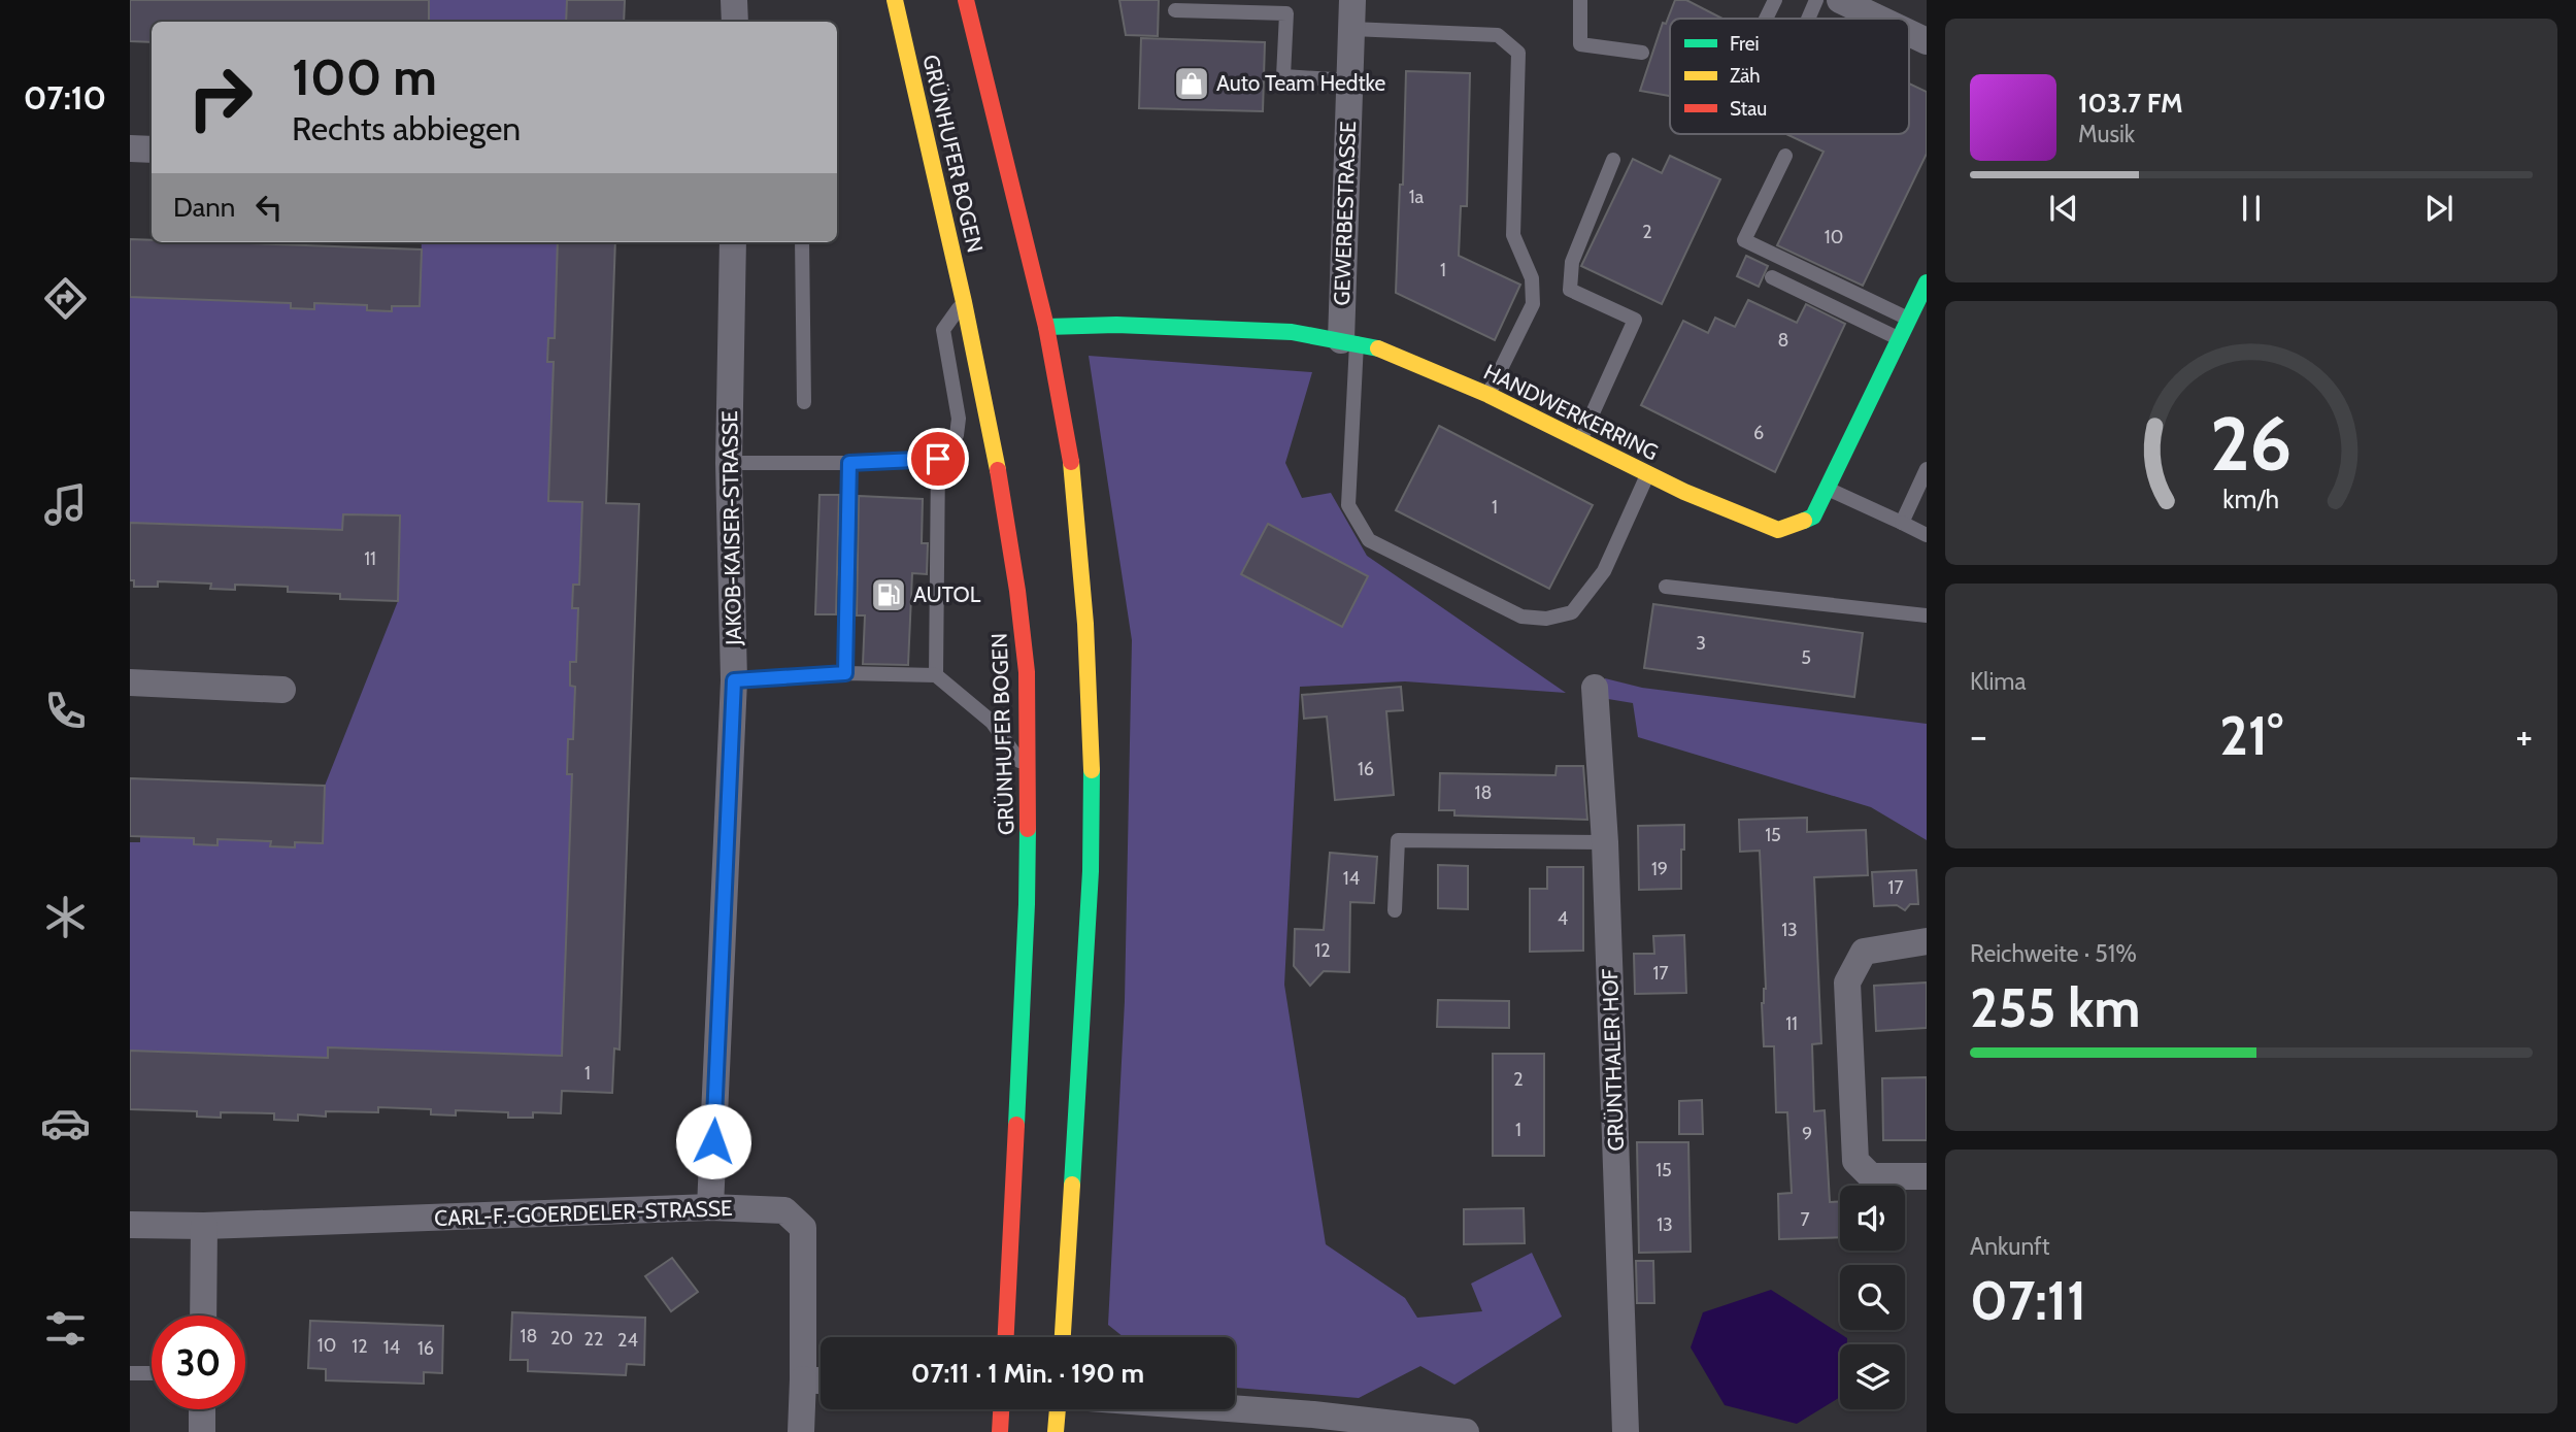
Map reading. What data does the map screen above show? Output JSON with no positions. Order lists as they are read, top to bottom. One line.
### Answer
{"streets":{"main road":["GRÜNHUFER BOGEN","HANDWERKERRING"],"street":["GEWERBESTRASSE","JAKOB-KAISER-STRASSE","GRÜNTHALER HOF","CARL-F.-GOERDELER-STRASSE"]},"crossings":[["GEWERBESTRASSE","HANDWERKERRING"],["JAKOB-KAISER-STRASSE","CARL-F.-GOERDELER-STRASSE"]],"places":{"shop":["Auto Team Hedtke"],"fuel station":["AUTOL"]},"house_numbers":["1a","2","10","1","8","6","1","11","3","5","16","18","15","19","14","17","4","13","12","17","11","1","2","1","9","15","7","13","18","20","22","24","10","12","14","16"],"legend":["Frei","Zäh","Stau"],"page":{"tabs":"07:10","turn":["100 m","Rechts abbiegen"],"song":["103.7 FM","Musik"],"then":"Dann","tile":["Klima",["Reichweite · 51%","255 km"],["Ankunft","07:11"]],"heat":["−","21°","+"],"limit":"30","trip":"07:11 · 1 Min. · 190 m","gauge":["26","km/h"]}}
